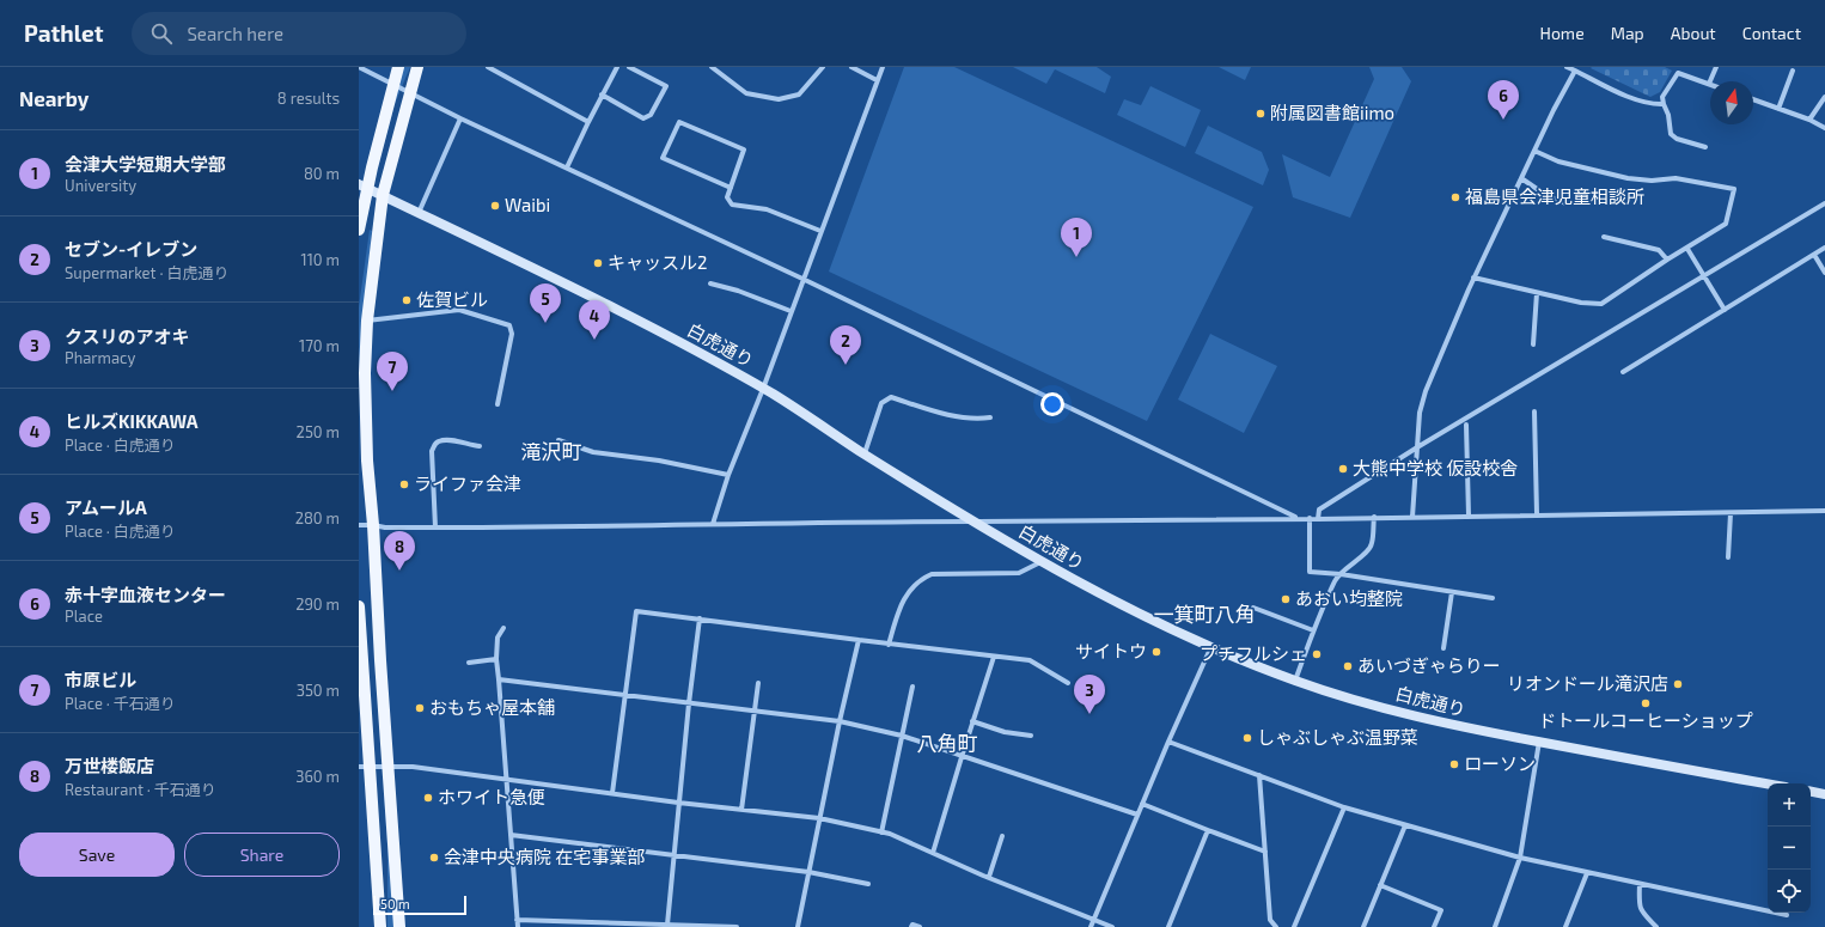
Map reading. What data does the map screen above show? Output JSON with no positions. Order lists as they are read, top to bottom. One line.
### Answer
{"streets":{"street":["白虎通り"]},"districts":["滝沢町","一箕町八角","八角町"],"places":["附属図書館iimo","福島県会津児童相談所","Waibi","キャッスル2","佐賀ビル","大熊中学校 仮設校舎","ライファ会津","あおい均整院","サイトウ","プチフルシェ","あいづぎゃらりー","リオンドール滝沢店","ドトールコーヒーショップ","おもちゃ屋本舗","しゃぶしゃぶ温野菜","ローソン","ホワイト急便","会津中央病院 在宅事業部"],"scale_bar":"50 m","north":"top","page":{"header":"Pathlet","search":"Search here","nav":["Home","Map","About","Contact"],"heading":["Nearby","8 results"],"pins":["6","1","5","4","2","7","8","3"],"list":[{"mark":"1","name":"会津大学短期大学部","note":"University","value":"80 m"},{"mark":"2","name":"セブン-イレブン","note":"Supermarket · 白虎通り","value":"110 m"},{"mark":"3","name":"クスリのアオキ","note":"Pharmacy","value":"170 m"},{"mark":"4","name":"ヒルズKIKKAWA","note":"Place · 白虎通り","value":"250 m"},{"mark":"5","name":"アムールA","note":"Place · 白虎通り","value":"280 m"},{"mark":"6","name":"赤十字血液センター","note":"Place","value":"290 m"},{"mark":"7","name":"市原ビル","note":"Place · 千石通り","value":"350 m"},{"mark":"8","name":"万世楼飯店","note":"Restaurant · 千石通り","value":"360 m"}],"map_buttons":["+","−"],"buttons":["Save","Share"],"scale":"50 m"}}
